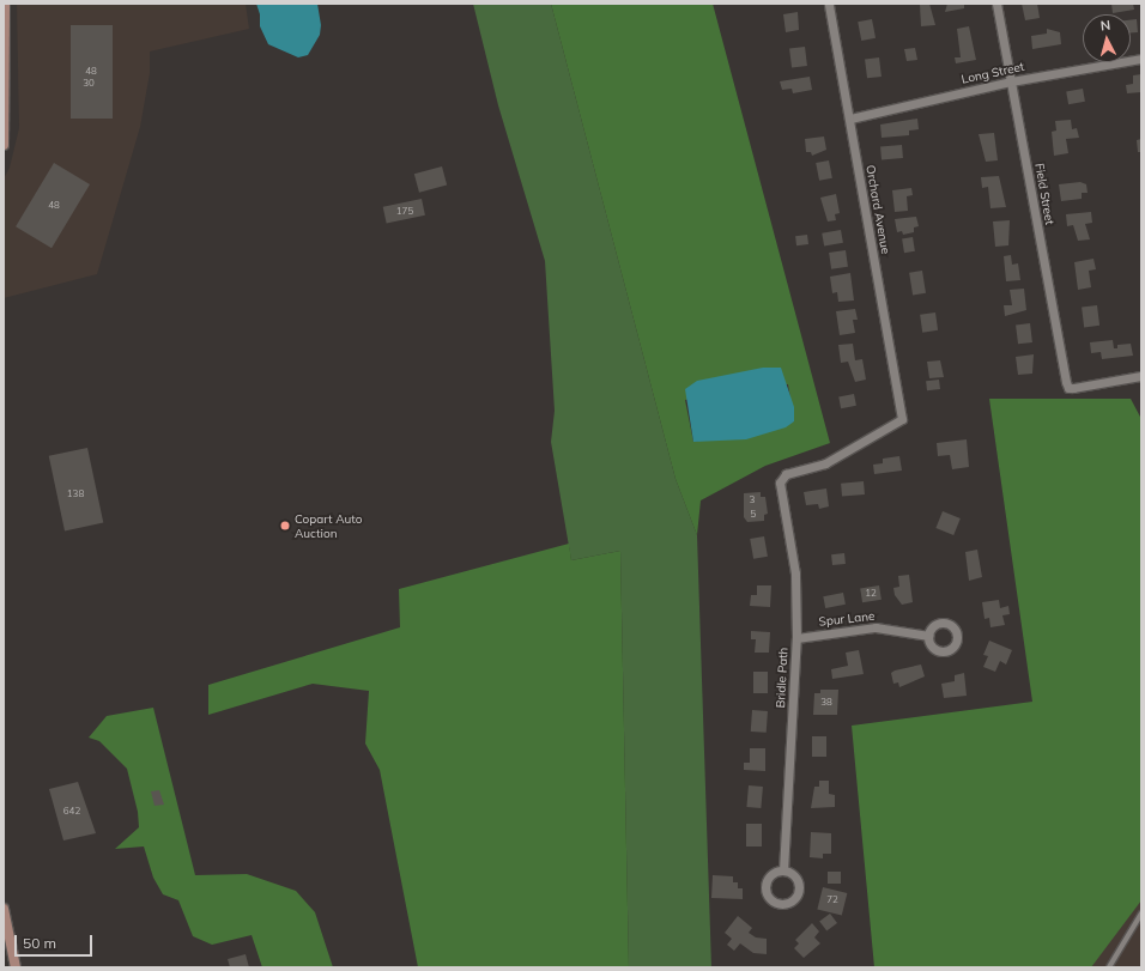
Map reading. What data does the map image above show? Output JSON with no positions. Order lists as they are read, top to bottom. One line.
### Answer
{"streets":{"street":["Long Street","Field Street","Orchard Avenue","Spur Lane","Bridle Path"]},"crossings":[["Long Street","Field Street"],["Long Street","Orchard Avenue"],["Orchard Avenue","Bridle Path"],["Spur Lane","Bridle Path"]],"places":["Copart Auto Auction"],"house_numbers":["48","30","48","175","138","3","5","12","38","642","72"],"scale_bar":"50 m","north":"top"}
